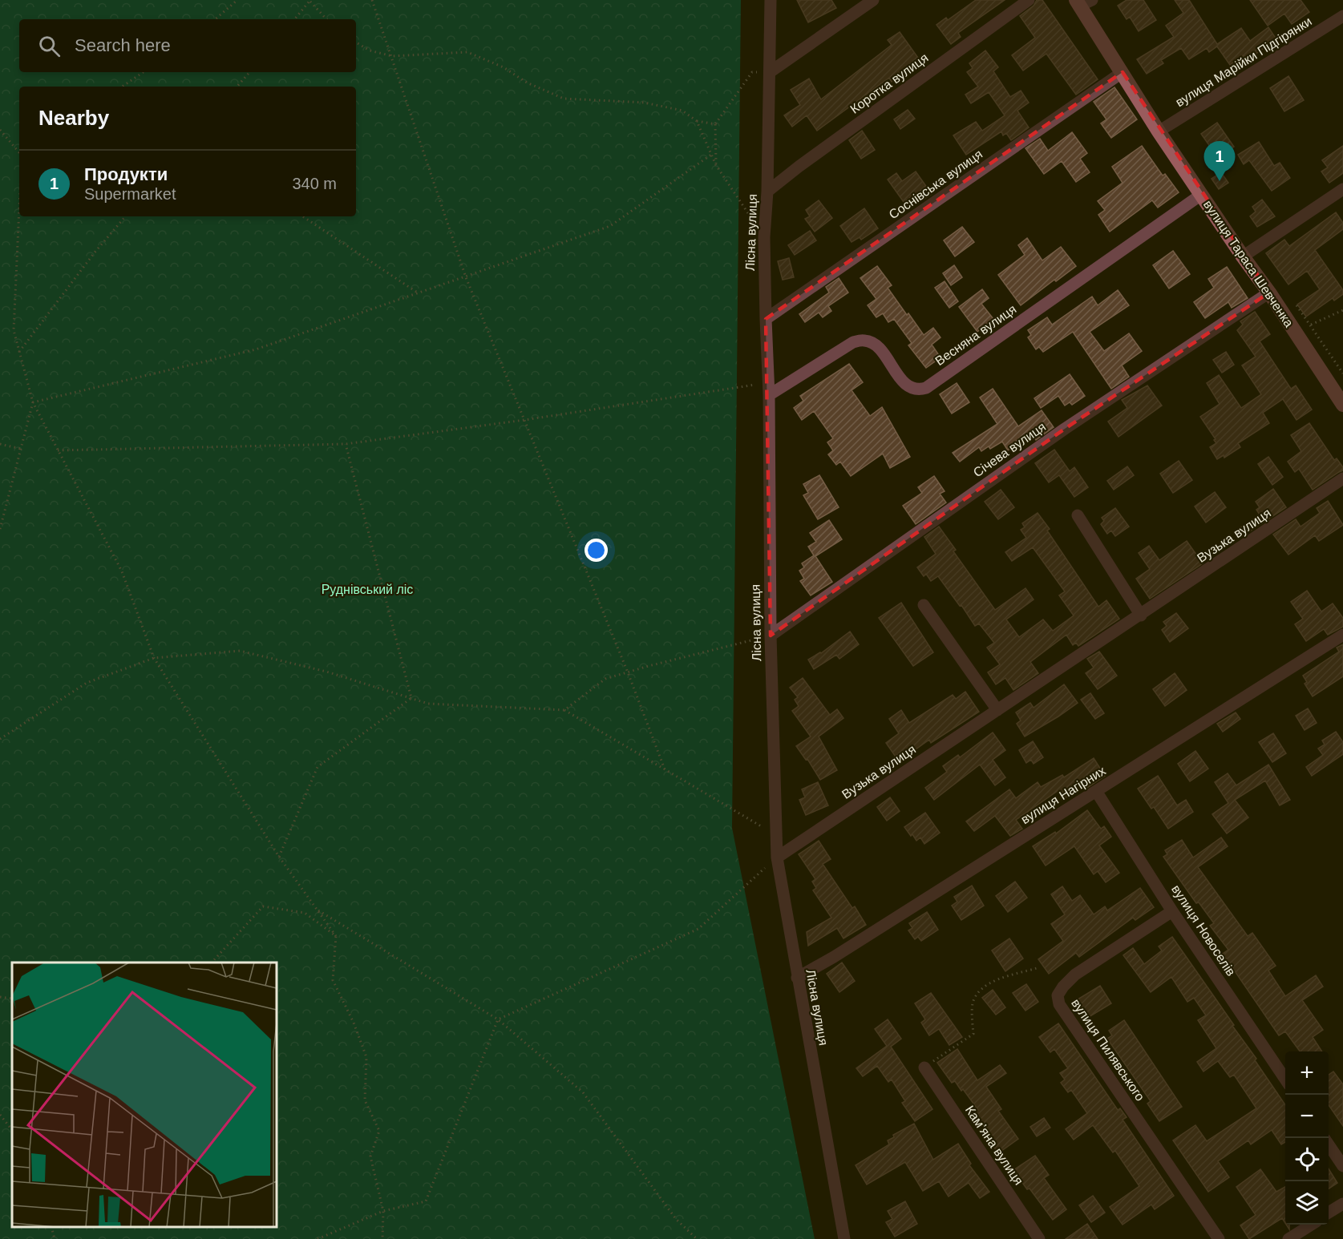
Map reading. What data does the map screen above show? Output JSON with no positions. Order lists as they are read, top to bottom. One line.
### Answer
{"streets":{"street":["вулиця Марійки Підгірянки","Коротка вулиця","Соснівська вулиця","Лісна вулиця","вулиця Тараса Шевченка","Весняна вулиця","Січева вулиця","Вузька вулиця","вулиця Нагірних","вулиця Новоселів","вулиця Пилявського","Камʼяна вулиця"]},"crossings":[["вулиця Марійки Підгірянки","вулиця Тараса Шевченка"],["Коротка вулиця","Лісна вулиця"],["Соснівська вулиця","Лісна вулиця"],["Соснівська вулиця","вулиця Тараса Шевченка"],["Лісна вулиця","Весняна вулиця"],["Лісна вулиця","Січева вулиця"],["Лісна вулиця","Вузька вулиця"],["Лісна вулиця","вулиця Нагірних"],["вулиця Тараса Шевченка","Весняна вулиця"],["вулиця Тараса Шевченка","Січева вулиця"],["вулиця Нагірних","вулиця Новоселів"],["вулиця Новоселів","вулиця Пилявського"]],"parks":["Руднівський ліс"],"page":{"search":"Search here","heading":"Nearby","pins":"1","list":[{"mark":"1","name":"Продукти","note":"Supermarket","value":"340 m"}],"map_buttons":["+","−"]}}
